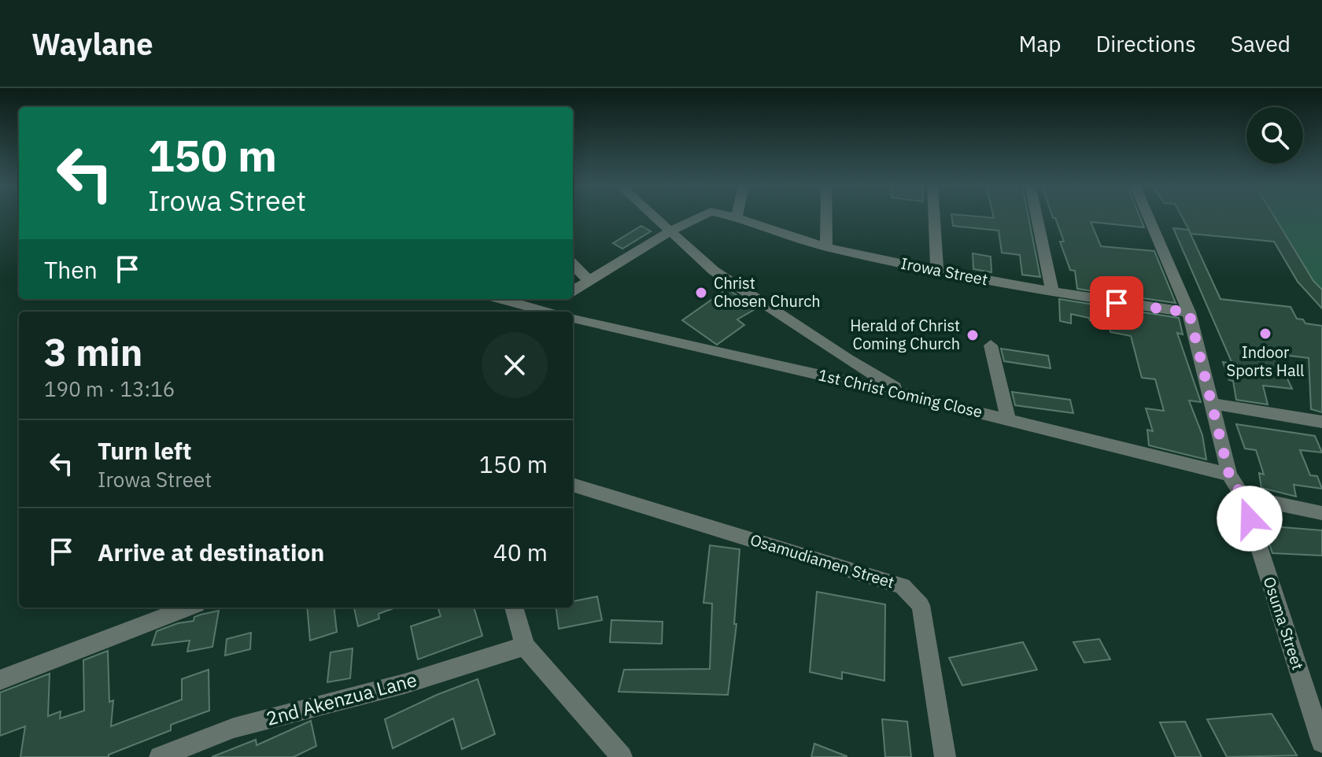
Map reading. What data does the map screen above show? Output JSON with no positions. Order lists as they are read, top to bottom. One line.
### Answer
{"streets":{"street":["Irowa Street","1st Christ Coming Close","Osamudiamen Street","Osuma Street","2nd Akenzua Lane"]},"crossings":[["Irowa Street","Osuma Street"],["1st Christ Coming Close","Osuma Street"]],"places":["Christ Chosen Church","Indoor Sports Hall","Herald of Christ Coming Church"],"page":{"header":"Waylane","nav":["Map","Directions","Saved"],"turn":["150 m","Irowa Street"],"then":"Then","heading":["3 min","190 m · 13:16"],"list":[{"name":"Turn left","note":"Irowa Street","value":"150 m"},{"name":"Arrive at destination","value":"40 m"}]}}
